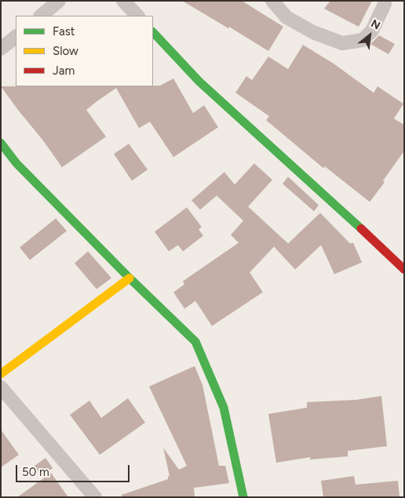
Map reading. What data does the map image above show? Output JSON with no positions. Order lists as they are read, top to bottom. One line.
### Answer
{"legend":["Fast","Slow","Jam"],"scale_bar":"50 m","north":"top right"}
